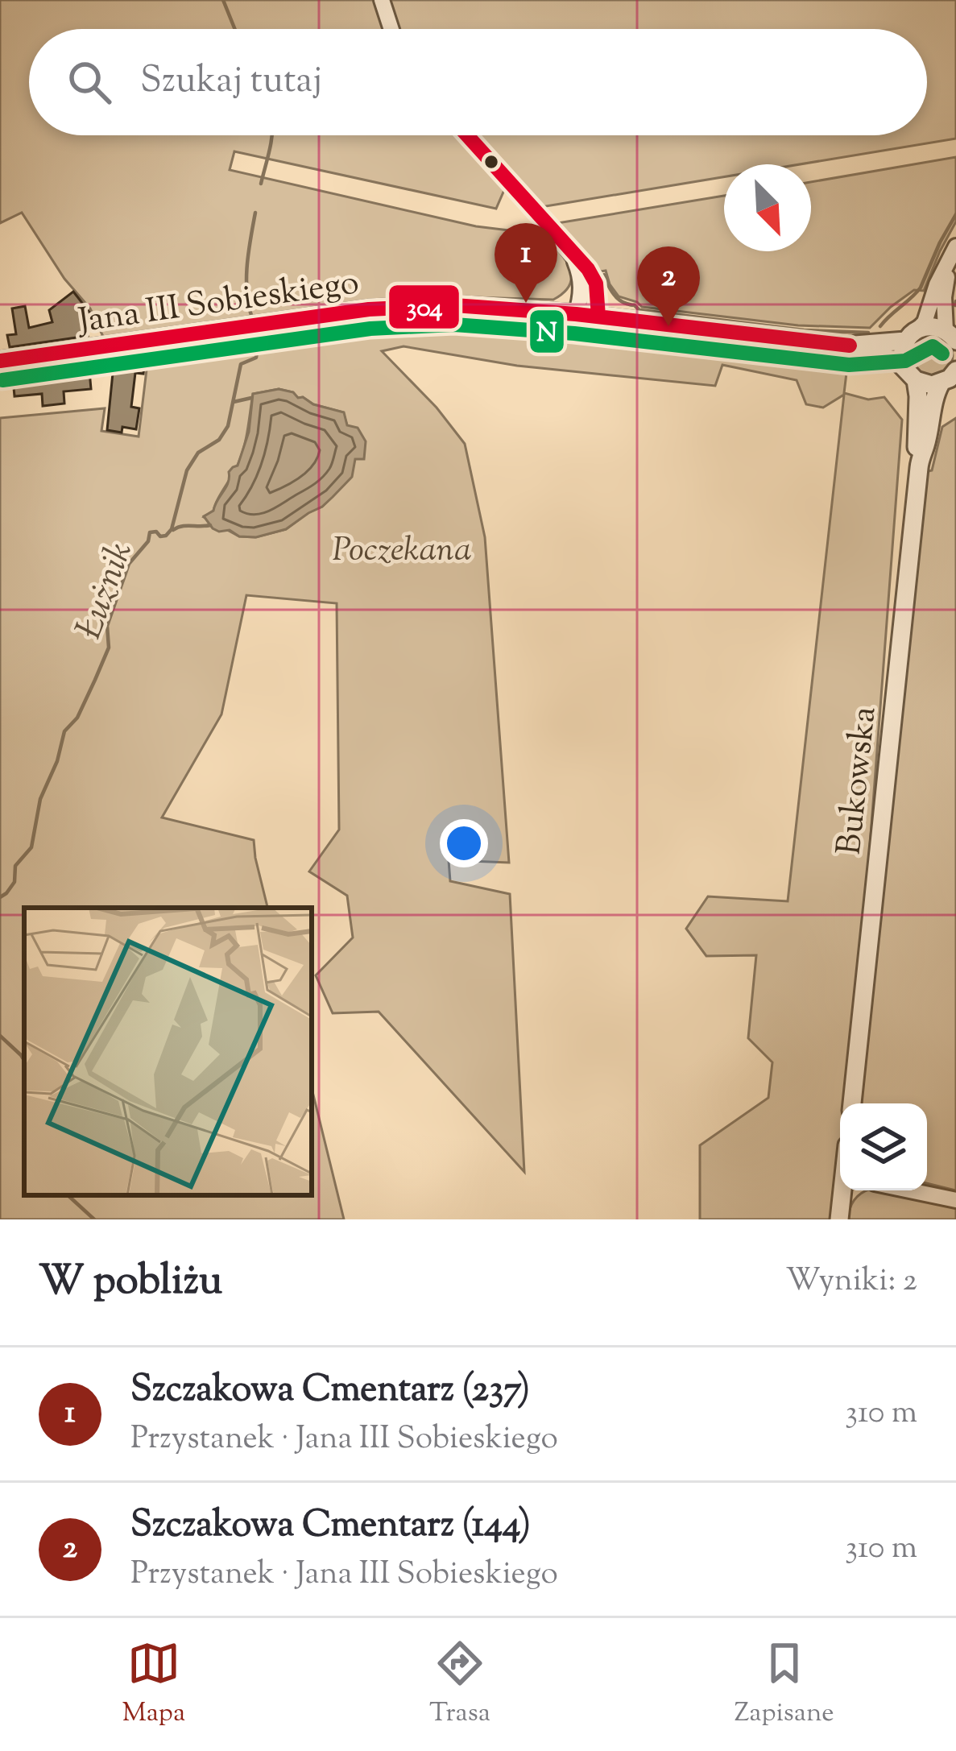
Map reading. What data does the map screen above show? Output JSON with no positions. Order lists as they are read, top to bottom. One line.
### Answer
{"streets":{"street":["Jana III Sobieskiego","Bukowska"]},"water":["Łużnik"],"parks":["Poczekana"],"lines":["transit line 304","transit line N"],"north":"bottom right","page":{"search":"Szukaj tutaj","pins":["1","2"],"heading":["W pobliżu","Wyniki: 2"],"list":[{"mark":"1","name":"Szczakowa Cmentarz (237)","note":"Przystanek · Jana III Sobieskiego","value":"310 m"},{"mark":"2","name":"Szczakowa Cmentarz (144)","note":"Przystanek · Jana III Sobieskiego","value":"310 m"}],"nav":["Mapa","Trasa","Zapisane"]}}
